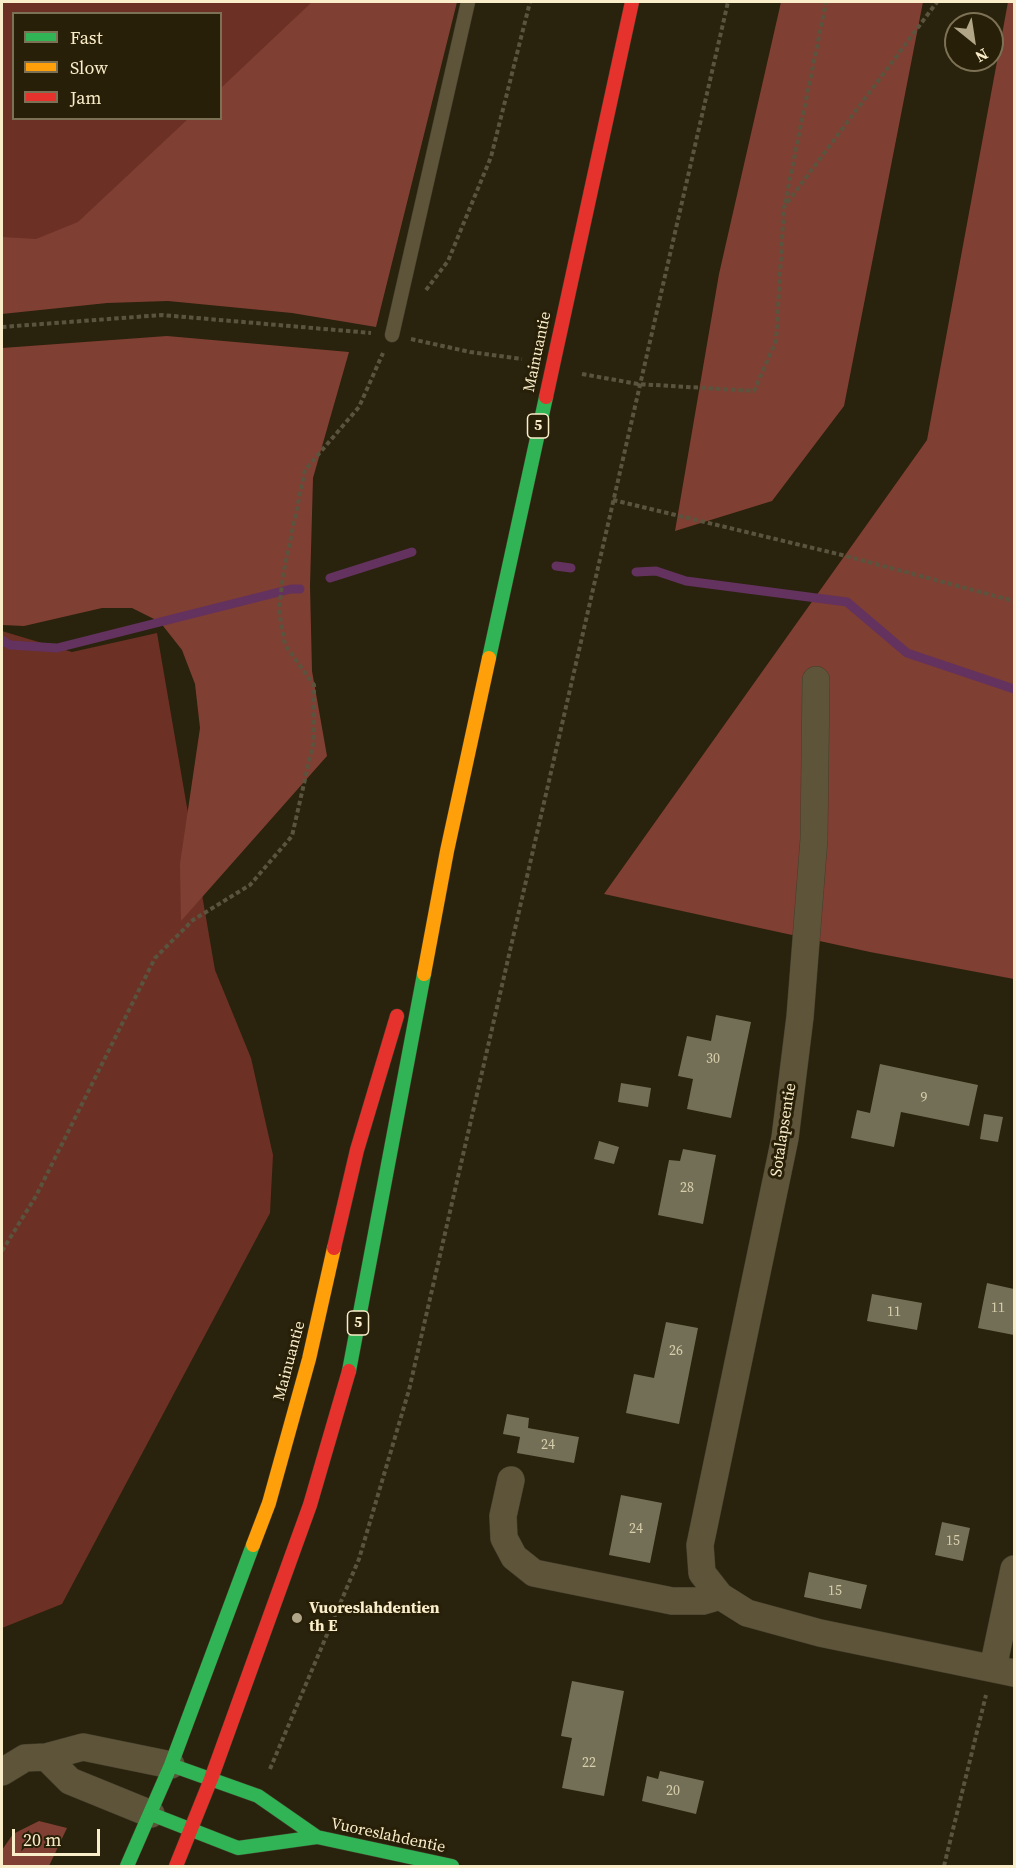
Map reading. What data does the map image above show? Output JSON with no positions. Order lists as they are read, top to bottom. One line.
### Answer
{"streets":{"main road":["Mainuantie","5","Vuoreslahdentie"],"street":["Sotalapsentie"]},"crossings":[["Mainuantie","Vuoreslahdentie"]],"places":["Vuoreslahdentien th E"],"house_numbers":["30","9","28","11","11","26","24","24","15","15","22","20"],"legend":["Fast","Slow","Jam"],"scale_bar":"20 m","north":"bottom right"}
